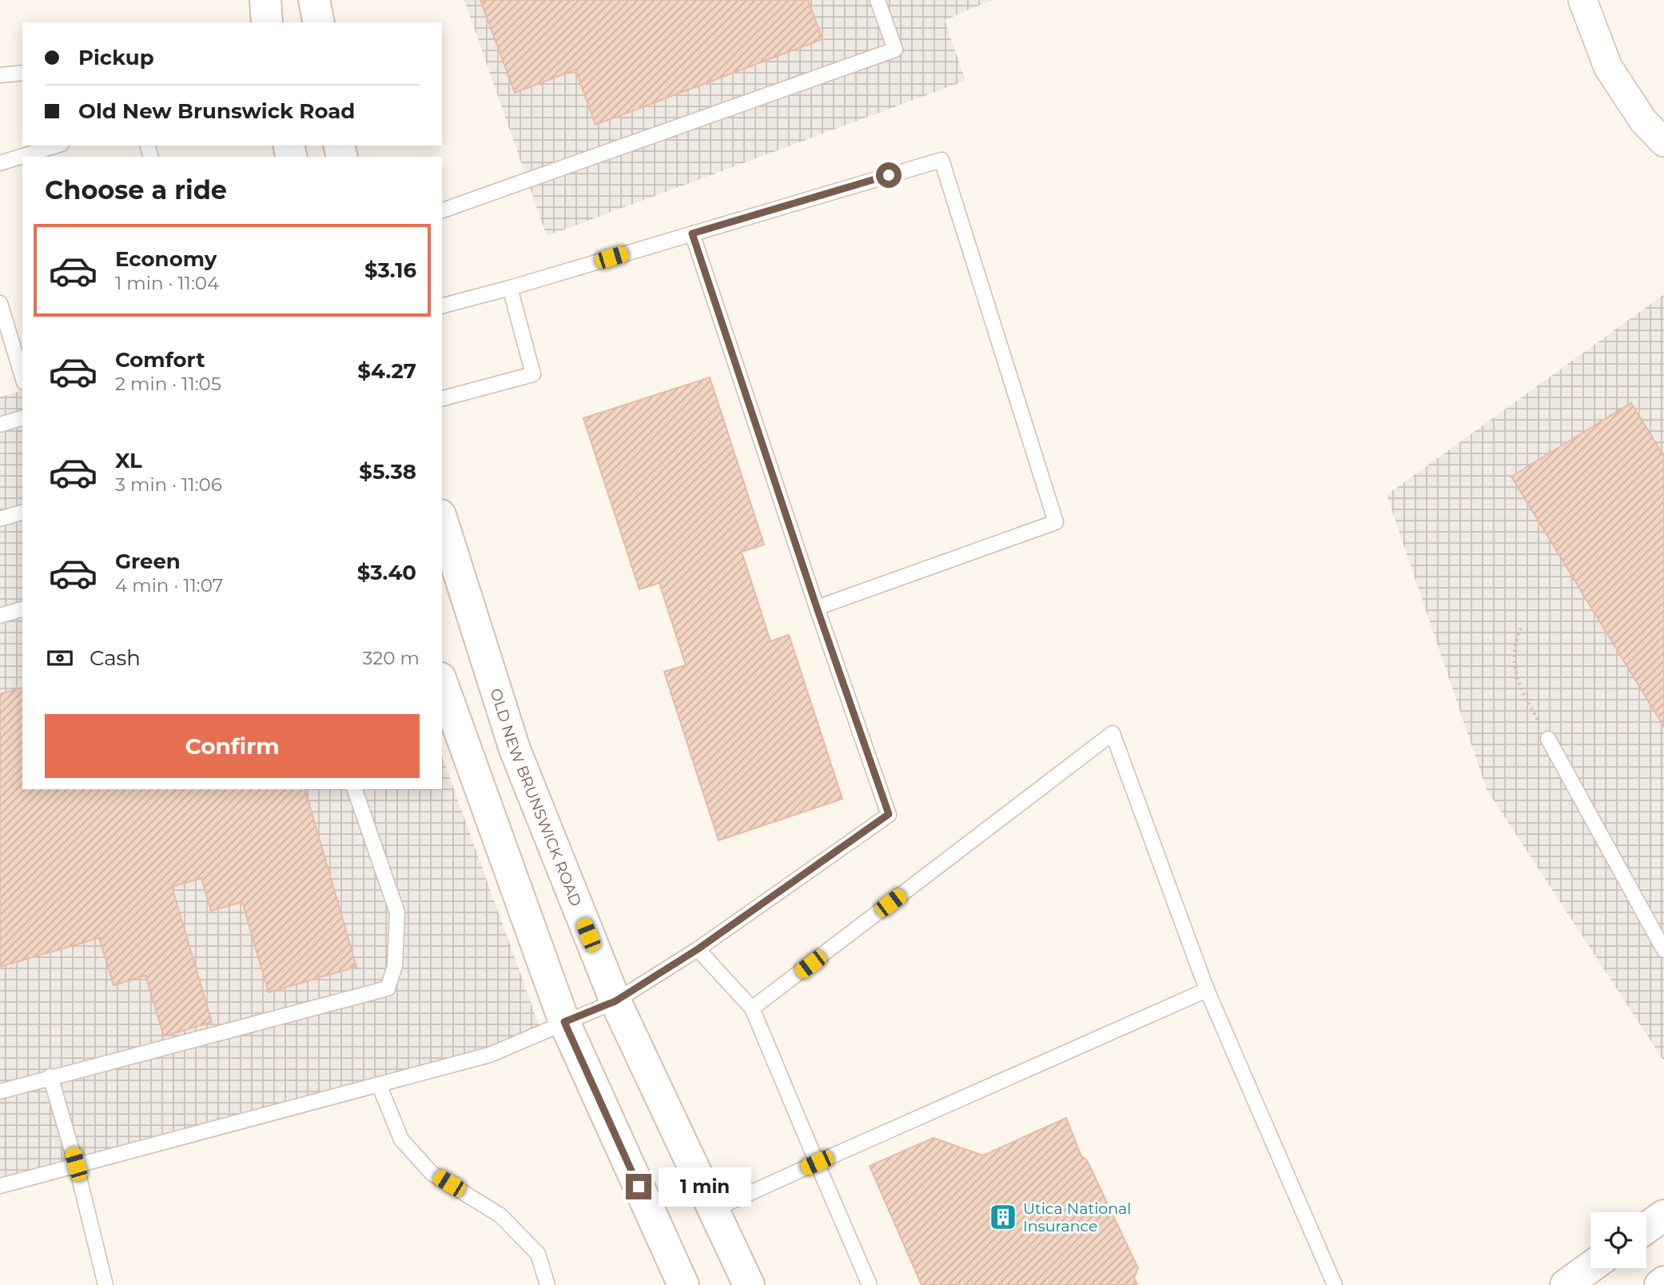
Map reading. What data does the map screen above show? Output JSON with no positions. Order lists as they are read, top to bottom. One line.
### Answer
{"streets":{"main road":["OLD NEW BRUNSWICK ROAD"]},"places":{"building":["Utica National Insurance"]},"page":{"banner":["Pickup","Old New Brunswick Road"],"heading":"Choose a ride","list":[{"name":"Economy","note":"1 min · 11:04","value":"$3.16"},{"name":"Comfort","note":"2 min · 11:05","value":"$4.27"},{"name":"XL","note":"3 min · 11:06","value":"$5.38"},{"name":"Green","note":"4 min · 11:07","value":"$3.40"}],"pay":["Cash","320 m"],"buttons":"Confirm","bubble":"1 min"}}
